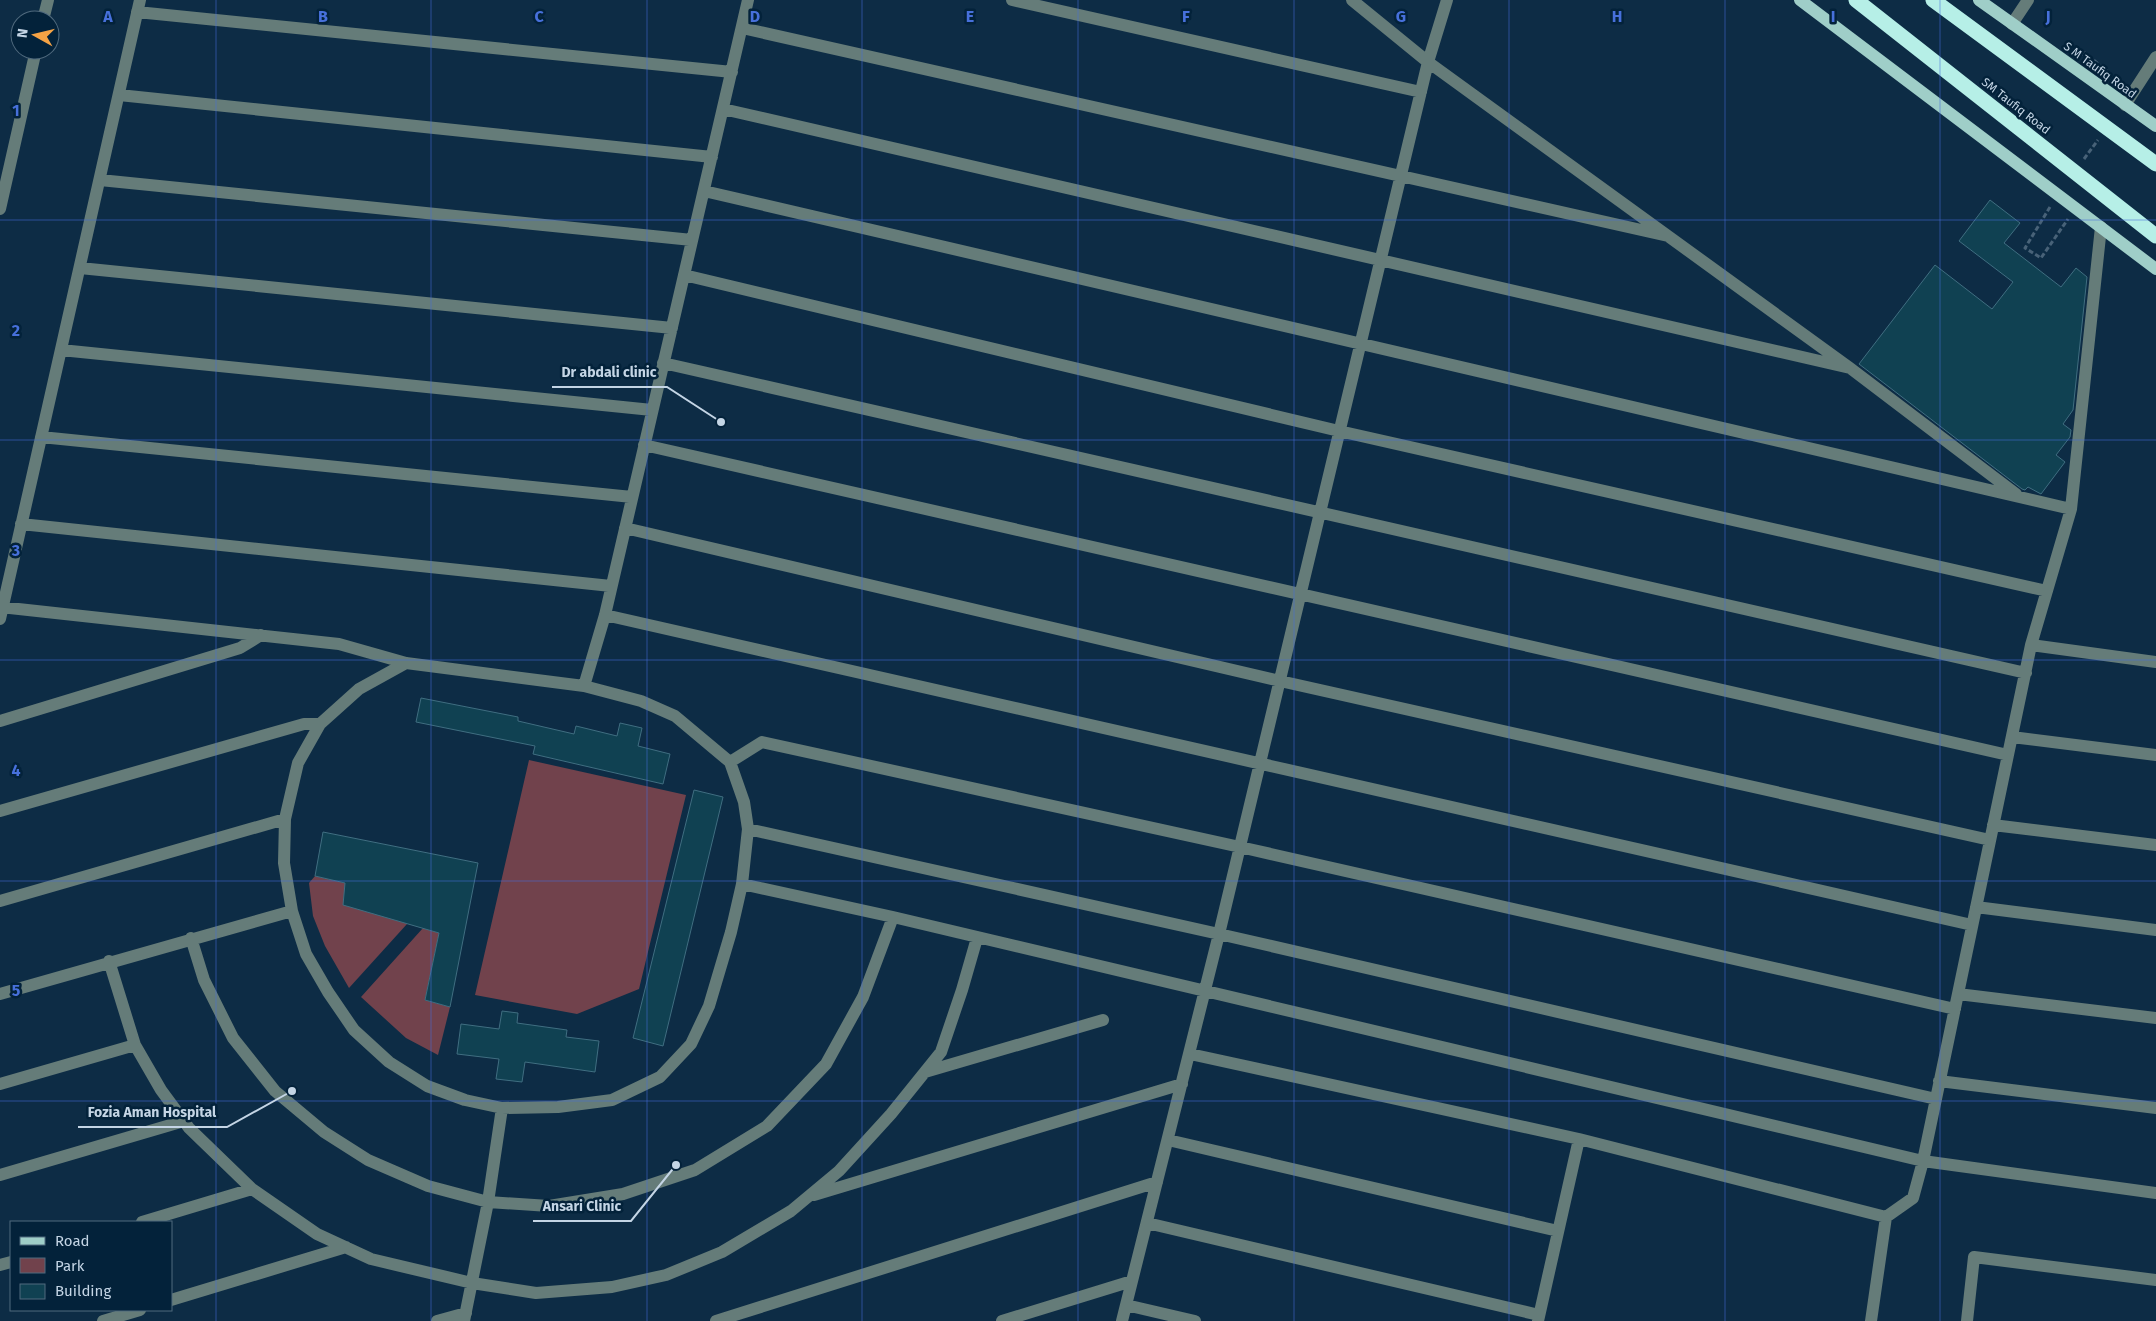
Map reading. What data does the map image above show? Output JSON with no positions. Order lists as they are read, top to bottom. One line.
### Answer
{"streets":{"highway":["SM Taufiq Road"],"main road":["S M Taufiq Road"]},"places":["Dr abdali clinic","Fozia Aman Hospital","Ansari Clinic"],"legend":["Road","Park","Building"],"north":"left","grid":{"columns":["A","B","C","D","E","F","G","H","I","J"],"rows":["1","2","3","4","5"]}}
